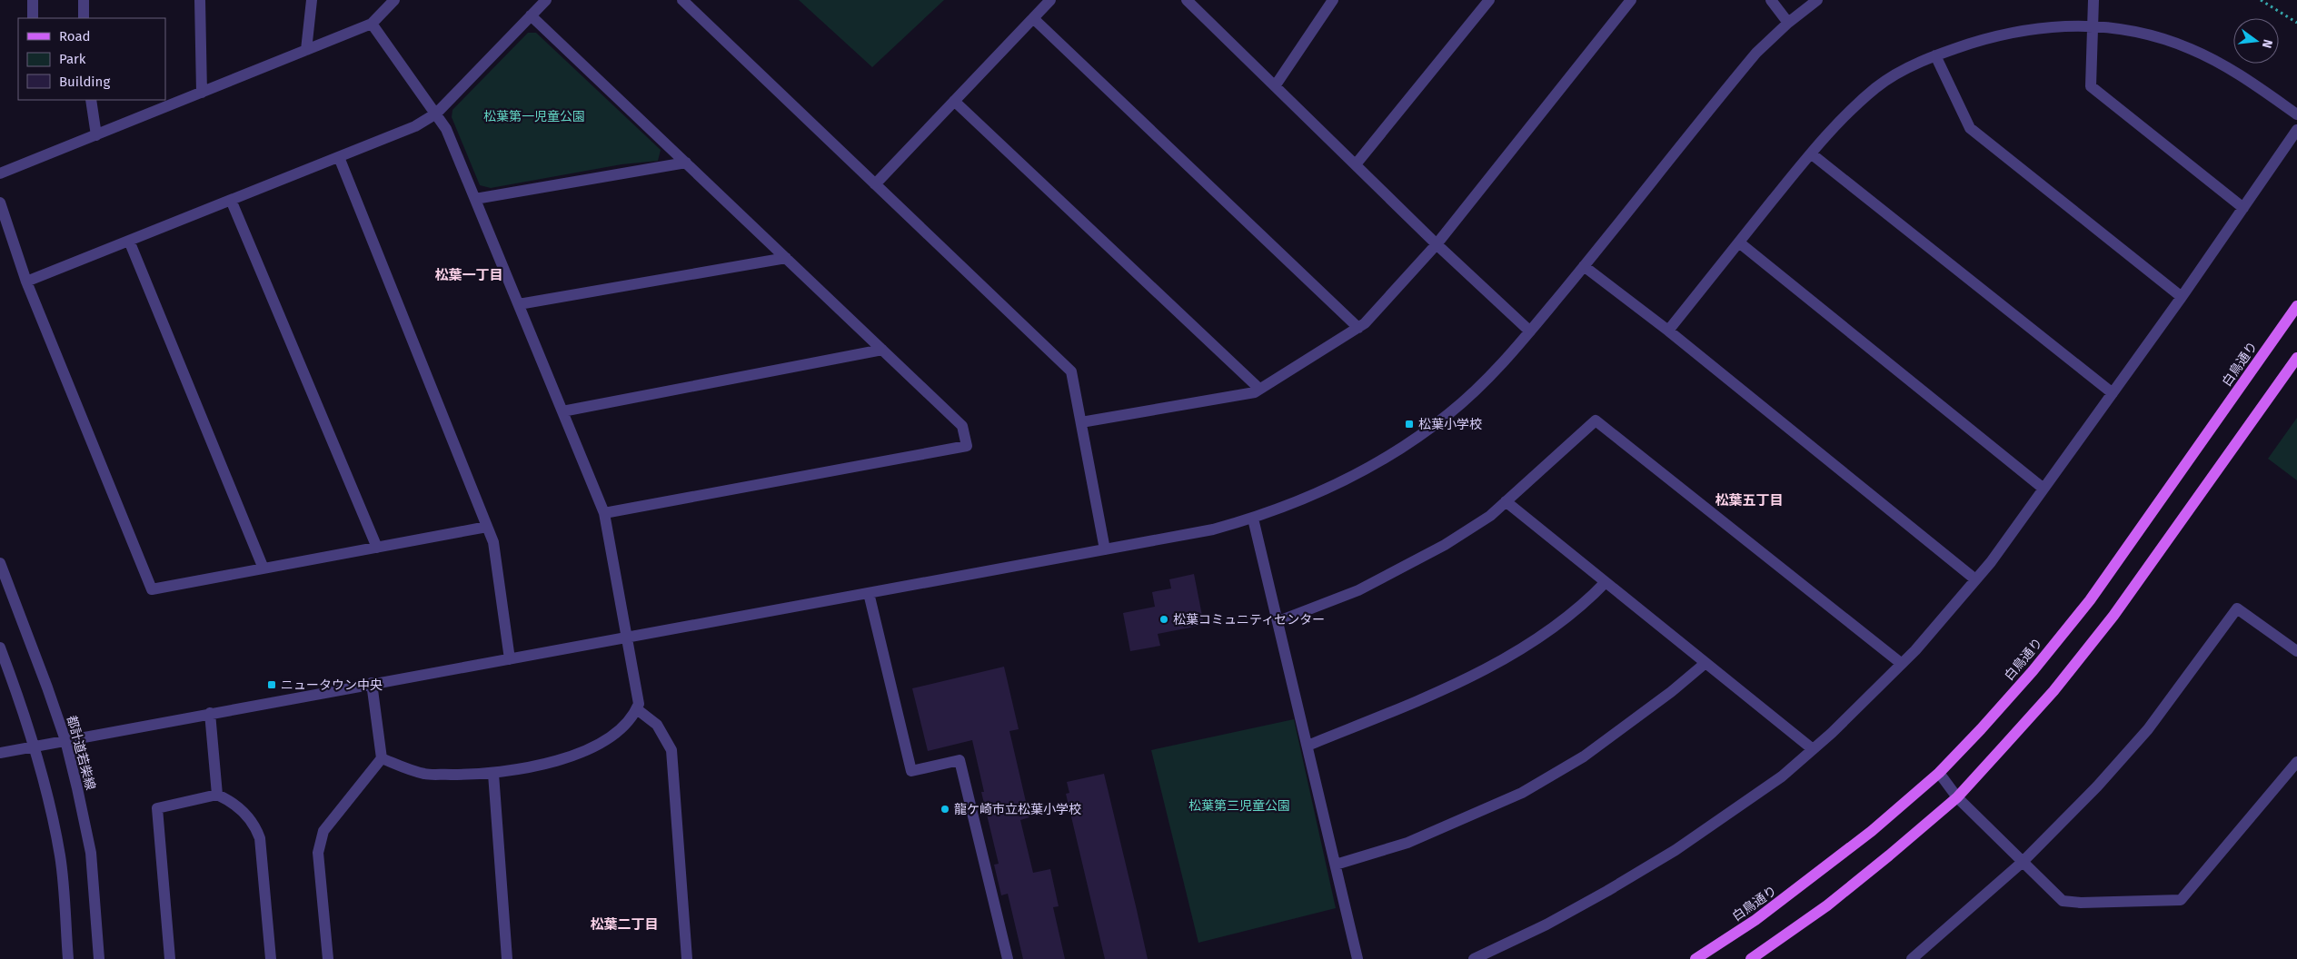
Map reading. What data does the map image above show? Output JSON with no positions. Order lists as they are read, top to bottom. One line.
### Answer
{"streets":{"main road":["白鳥通り"],"street":["都計道若柴線"]},"districts":["松葉一丁目","松葉五丁目","松葉二丁目"],"parks":["松葉第一児童公園","松葉第三児童公園"],"places":{"transit":["松葉小学校","ニュータウン中央"],"other":["松葉コミュニティセンター","龍ケ崎市立松葉小学校"]},"legend":["Road","Park","Building"],"north":"right"}
